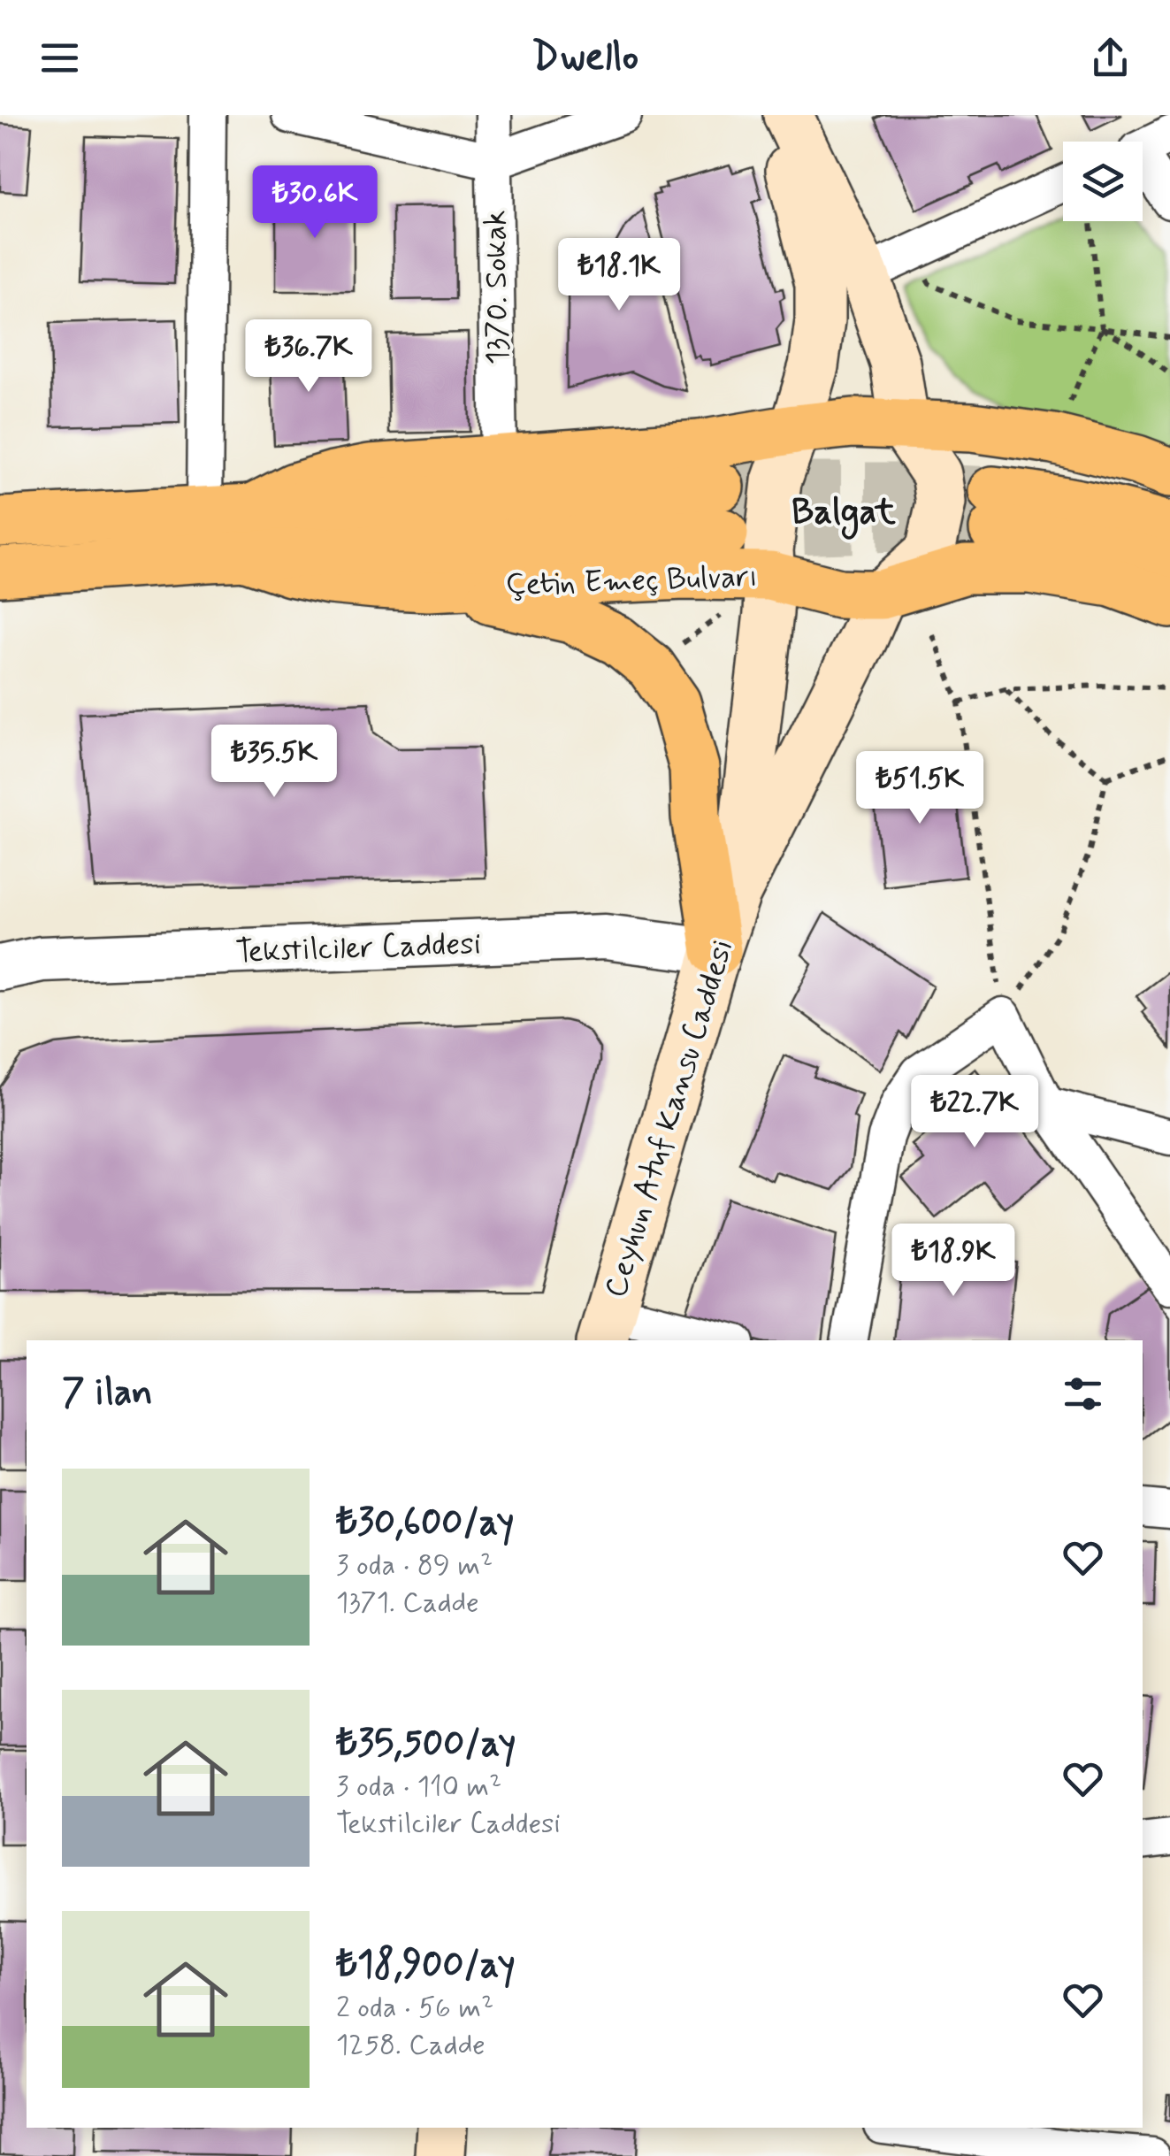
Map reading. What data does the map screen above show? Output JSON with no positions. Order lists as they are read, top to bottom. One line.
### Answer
{"streets":{"main road":["Çetin Emeç Bulvarı","Ceyhun Atuf Kansu Caddesi"],"street":["1370. Sokak","Tekstilciler Caddesi"]},"crossings":[["1370. Sokak","Çetin Emeç Bulvarı"],["Çetin Emeç Bulvarı","Ceyhun Atuf Kansu Caddesi"],["Tekstilciler Caddesi","Ceyhun Atuf Kansu Caddesi"]],"districts":["Balgat"],"page":{"header":"Dwello","price":["₺30.6K","₺18.1K","₺36.7K","₺35.5K","₺51.5K","₺22.7K","₺18.9K"],"heading":"7 ilan","list":[{"name":"₺30,600/ay","note":"3 oda · 89 m² · 1371. Cadde"},{"name":"₺35,500/ay","note":"3 oda · 110 m² · Tekstilciler Caddesi"},{"name":"₺18,900/ay","note":"2 oda · 56 m² · 1258. Cadde"}]}}
